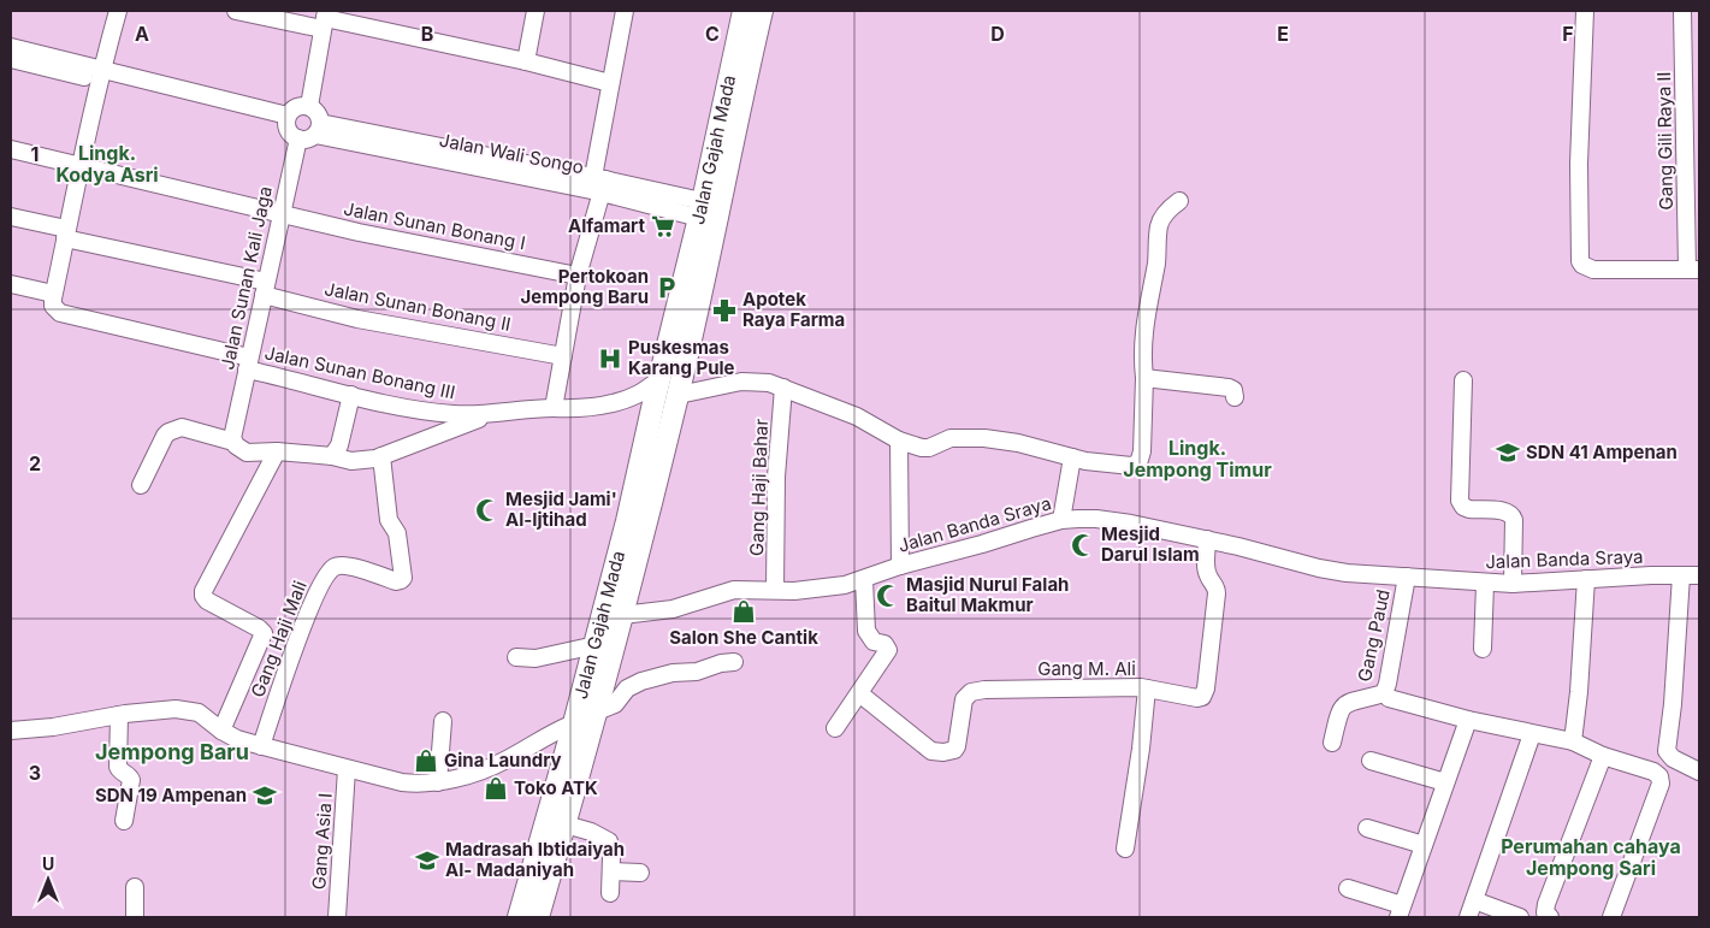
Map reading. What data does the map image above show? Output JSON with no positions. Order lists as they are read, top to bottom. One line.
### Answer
{"streets":{"main road":["Jalan Gajah Mada"],"street":["Gang Gili Raya II","Jalan Wali Songo","Jalan Sunan Bonang I","Jalan Sunan Kali Jaga","Jalan Sunan Bonang II","Jalan Sunan Bonang III","Gang Haji Bahar","Jalan Banda Sraya","Gang Paud","Gang Haji Mali","Gang M. Ali","Gang Asia I"]},"crossings":[["Jalan Gajah Mada","Jalan Wali Songo"],["Jalan Gajah Mada","Jalan Sunan Bonang III"],["Jalan Gajah Mada","Jalan Banda Sraya"],["Jalan Wali Songo","Jalan Sunan Kali Jaga"],["Jalan Sunan Bonang I","Jalan Sunan Kali Jaga"],["Jalan Sunan Kali Jaga","Jalan Sunan Bonang II"],["Jalan Sunan Kali Jaga","Jalan Sunan Bonang III"],["Gang Haji Bahar","Jalan Banda Sraya"],["Jalan Banda Sraya","Gang Paud"],["Jalan Banda Sraya","Gang M. Ali"]],"districts":["Lingk. Kodya Asri","Lingk. Jempong Timur","Jempong Baru","Perumahan cahaya Jempong Sari"],"places":{"supermarket":["Alfamart"],"parking":["Pertokoan Jempong Baru"],"pharmacy":["Apotek Raya Farma"],"hospital":["Puskesmas Karang Pule"],"school or university":["SDN 41 Ampenan","SDN 19 Ampenan","Madrasah Ibtidaiyah Al- Madaniyah"],"mosque":["Mesjid Jami' Al-Ijtihad","Mesjid Darul Islam","Masjid Nurul Falah Baitul Makmur"],"shop":["Salon She Cantik","Gina Laundry","Toko ATK"]},"north":"top","grid":{"columns":["A","B","C","D","E","F"],"rows":["1","2","3"]}}
